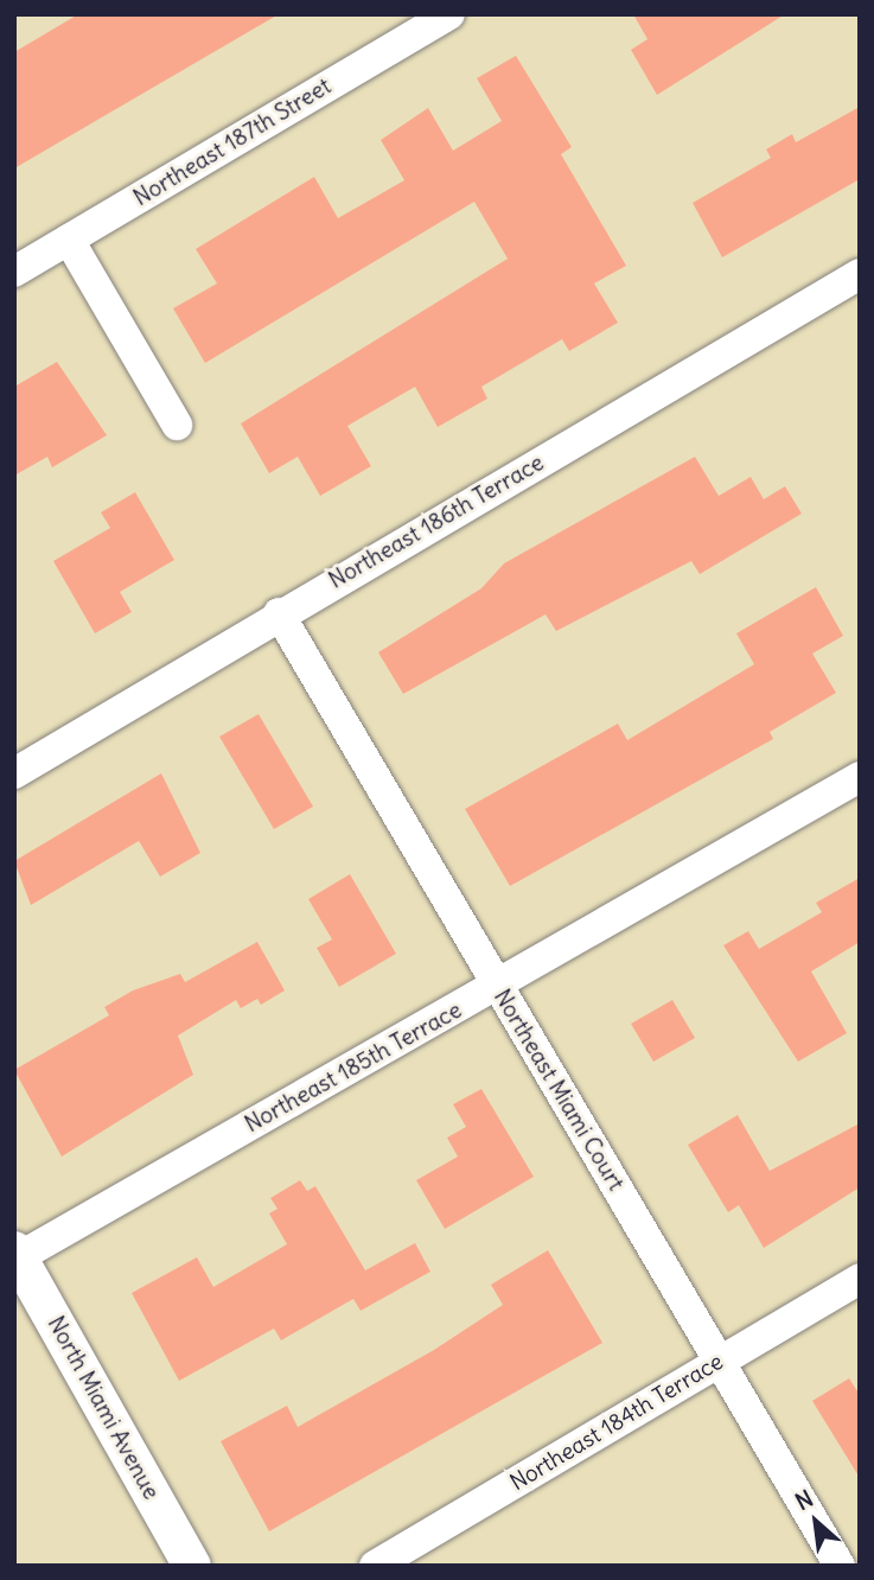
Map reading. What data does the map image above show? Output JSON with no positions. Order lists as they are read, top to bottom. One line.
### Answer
{"streets":{"street":["Northeast 187th Street","Northeast 186th Terrace","Northeast 185th Terrace","Northeast Miami Court","North Miami Avenue","Northeast 184th Terrace"]},"crossings":[["Northeast 186th Terrace","Northeast Miami Court"],["Northeast 185th Terrace","Northeast Miami Court"],["Northeast 185th Terrace","North Miami Avenue"],["Northeast Miami Court","Northeast 184th Terrace"]],"north":"top left"}
